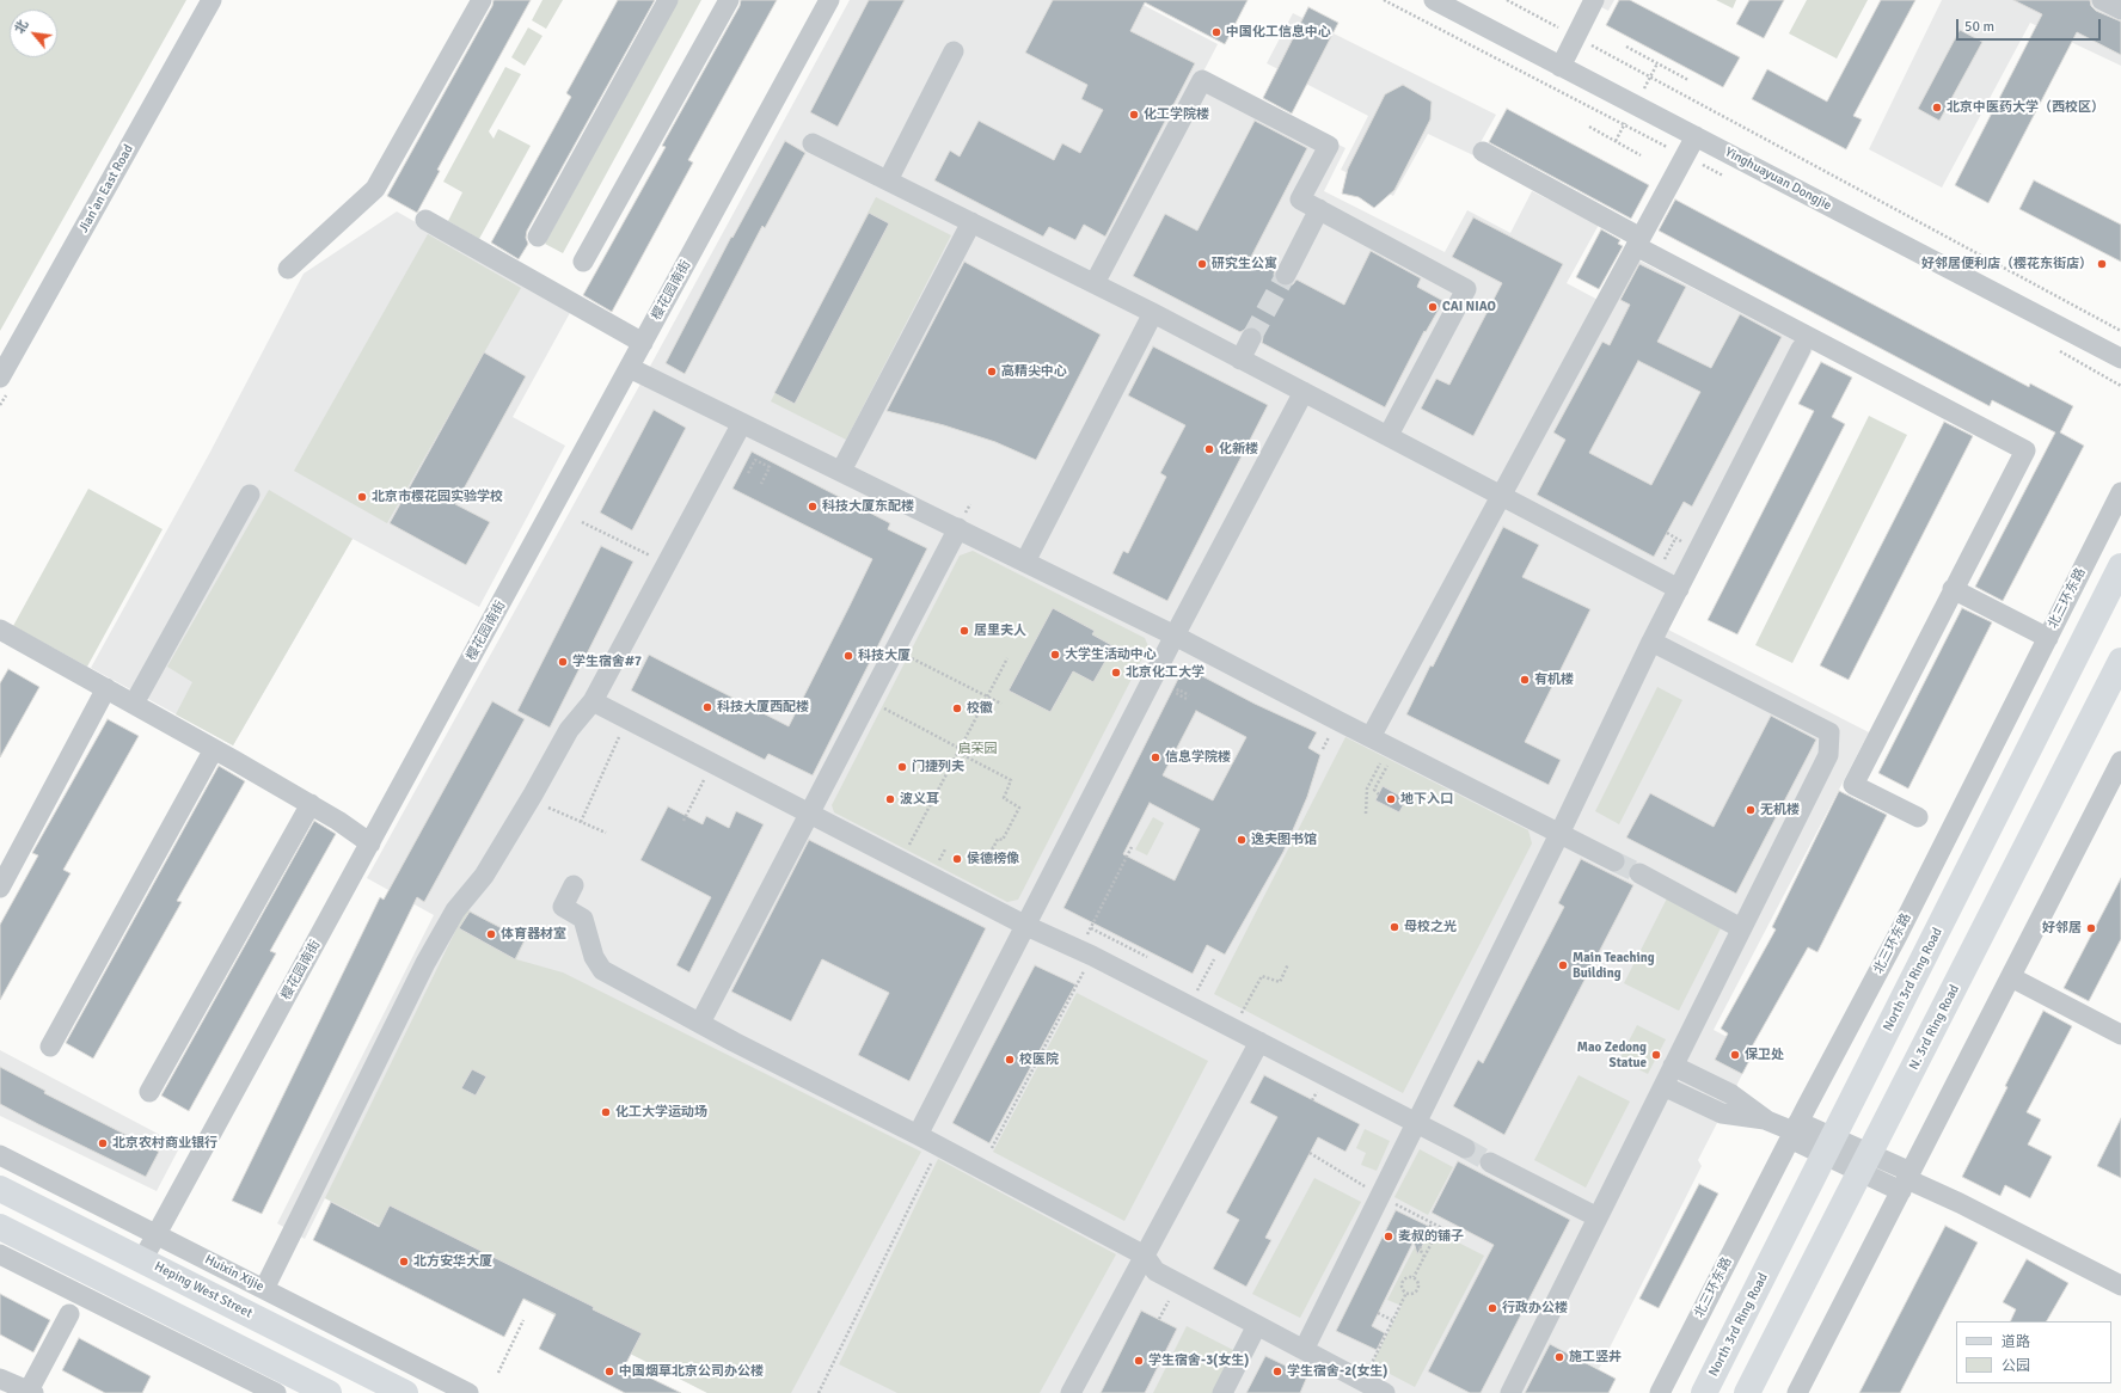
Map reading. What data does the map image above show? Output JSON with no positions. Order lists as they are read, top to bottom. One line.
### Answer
{"streets":{"main road":["North 3rd Ring Road","N. 3rd Ring Road","Heping West Street"],"street":["Yinghuayuan Dongjie","Jian'an East Road","樱花园南街","北三环东路","Huixin Xijie"]},"crossings":[["樱花园南街","Huixin Xijie"],["樱花园南街","Heping West Street"]],"parks":["启荣园"],"places":["中国化工信息中心","北京中医药大学（西校区）","化工学院楼","研究生公寓","好邻居便利店（樱花东街店）","CAI NIAO","高精尖中心","化新楼","北京市樱花园实验学校","科技大厦东配楼","居里夫人","大学生活动中心","科技大厦","学生宿舍#7","北京化工大学","有机楼","科技大厦西配楼","校徽","信息学院楼","门捷列夫","波义耳","地下入口","无机楼","逸夫图书馆","侯德榜像","母校之光","好邻居","体育器材室","Main Teaching Building","Mao Zedong Statue","保卫处","校医院","化工大学运动场","北京农村商业银行","麦叔的铺子","北方安华大厦","行政办公楼","施工竖井","学生宿舍-3(女生)","中国烟草北京公司办公楼","学生宿舍-2(女生)"],"legend":["道路","公园"],"scale_bar":"50 m","north":"top left"}
